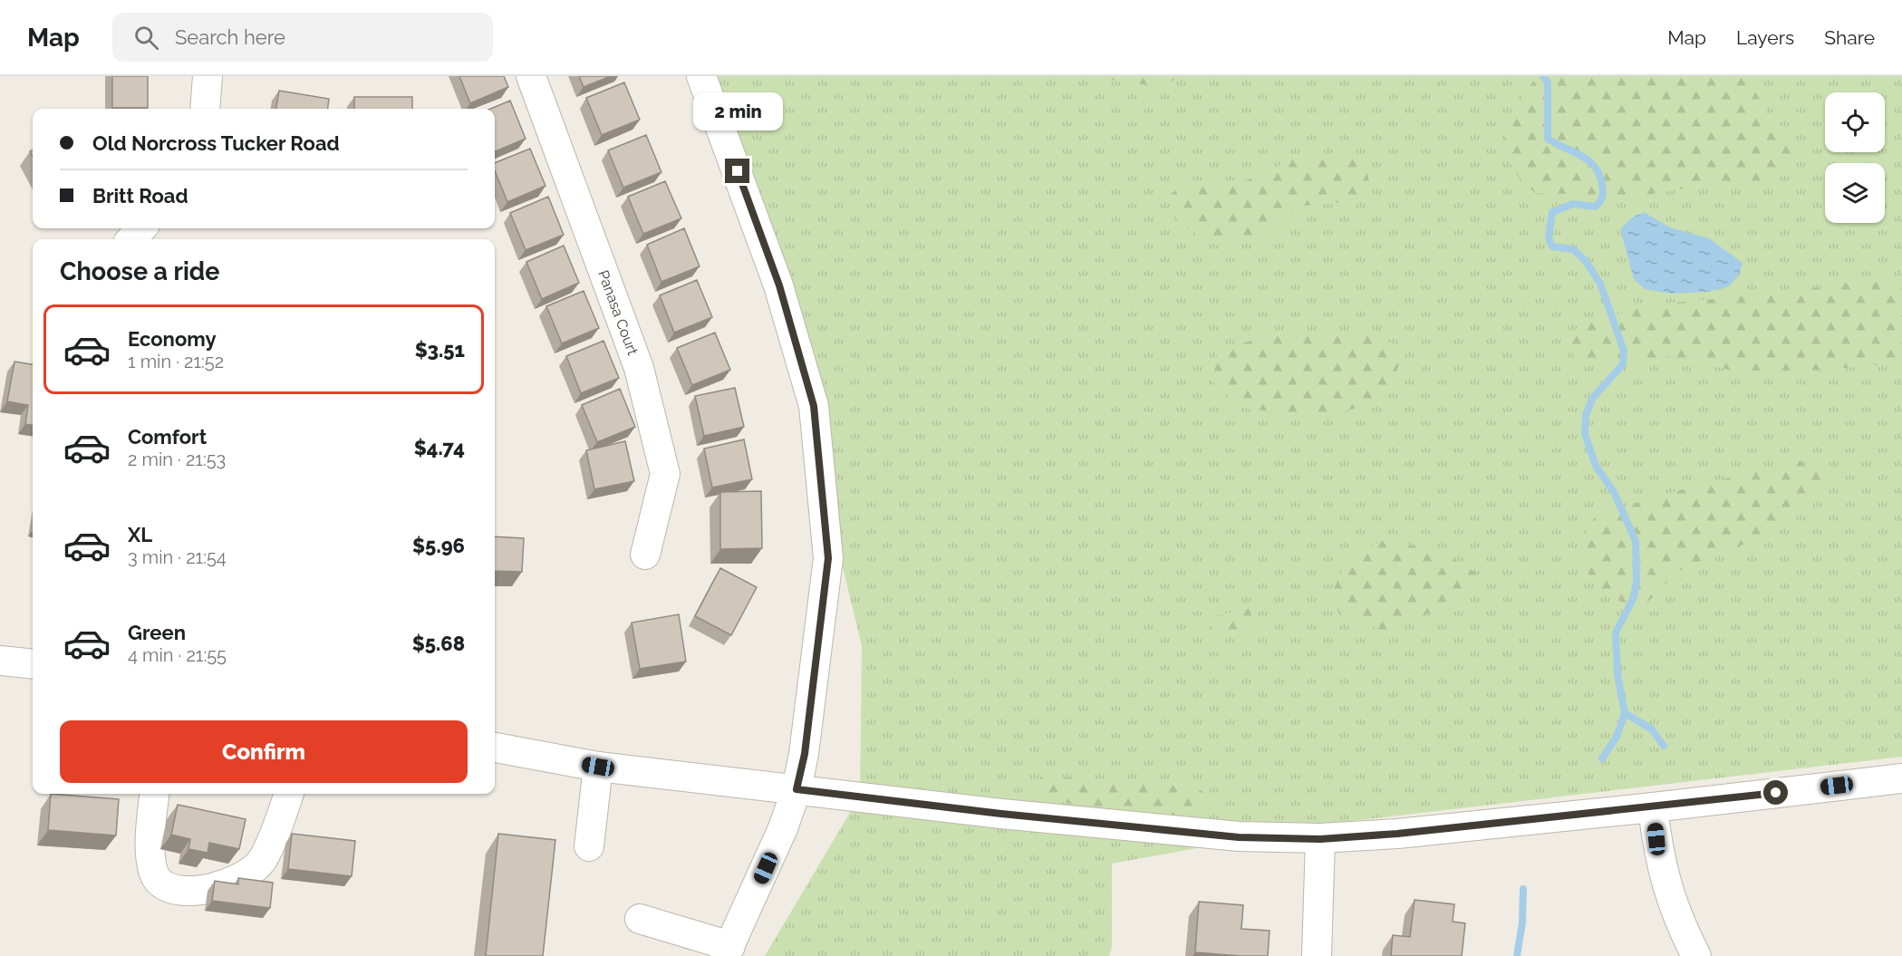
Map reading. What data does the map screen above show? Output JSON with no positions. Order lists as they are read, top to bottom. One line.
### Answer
{"streets":{"street":["Panasa Court"]},"page":{"header":"Map","search":"Search here","nav":["Map","Layers","Share"],"bubble":"2 min","banner":["Old Norcross Tucker Road","Britt Road"],"heading":"Choose a ride","list":[{"name":"Economy","note":"1 min · 21:52","value":"$3.51"},{"name":"Comfort","note":"2 min · 21:53","value":"$4.74"},{"name":"XL","note":"3 min · 21:54","value":"$5.96"},{"name":"Green","note":"4 min · 21:55","value":"$5.68"}],"buttons":"Confirm"}}
